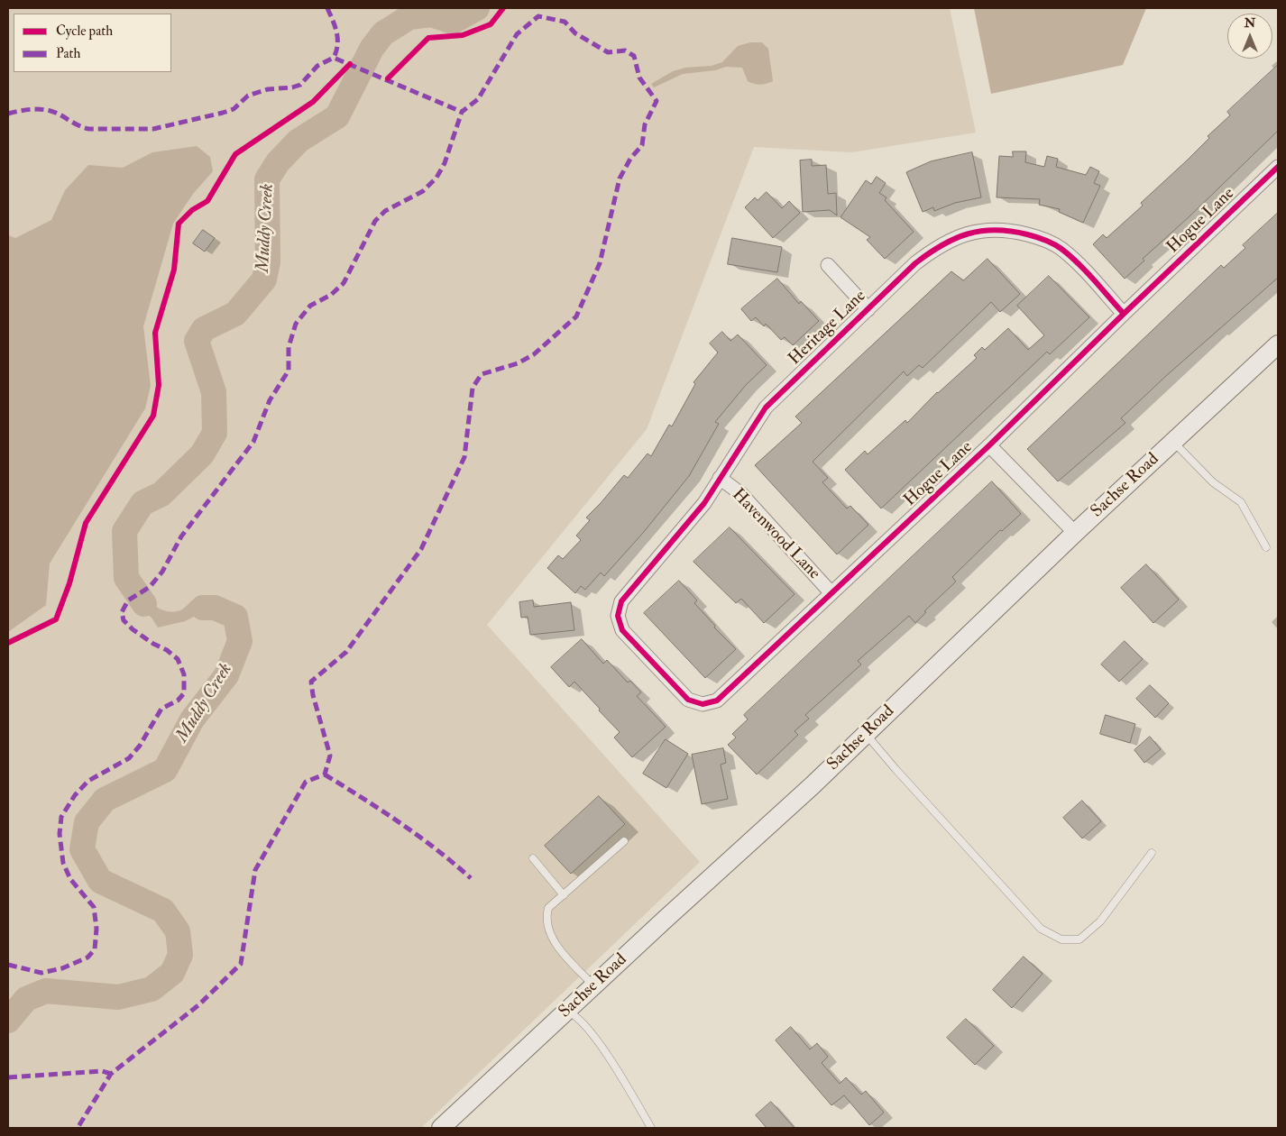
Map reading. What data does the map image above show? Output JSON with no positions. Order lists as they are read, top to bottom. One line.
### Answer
{"streets":{"main road":["Sachse Road"],"street":["Hogue Lane","Heritage Lane","Havenwood Lane"]},"crossings":[["Hogue Lane","Heritage Lane"],["Hogue Lane","Havenwood Lane"],["Heritage Lane","Havenwood Lane"]],"water":["Muddy Creek"],"legend":["Cycle path","Path"],"north":"top"}
